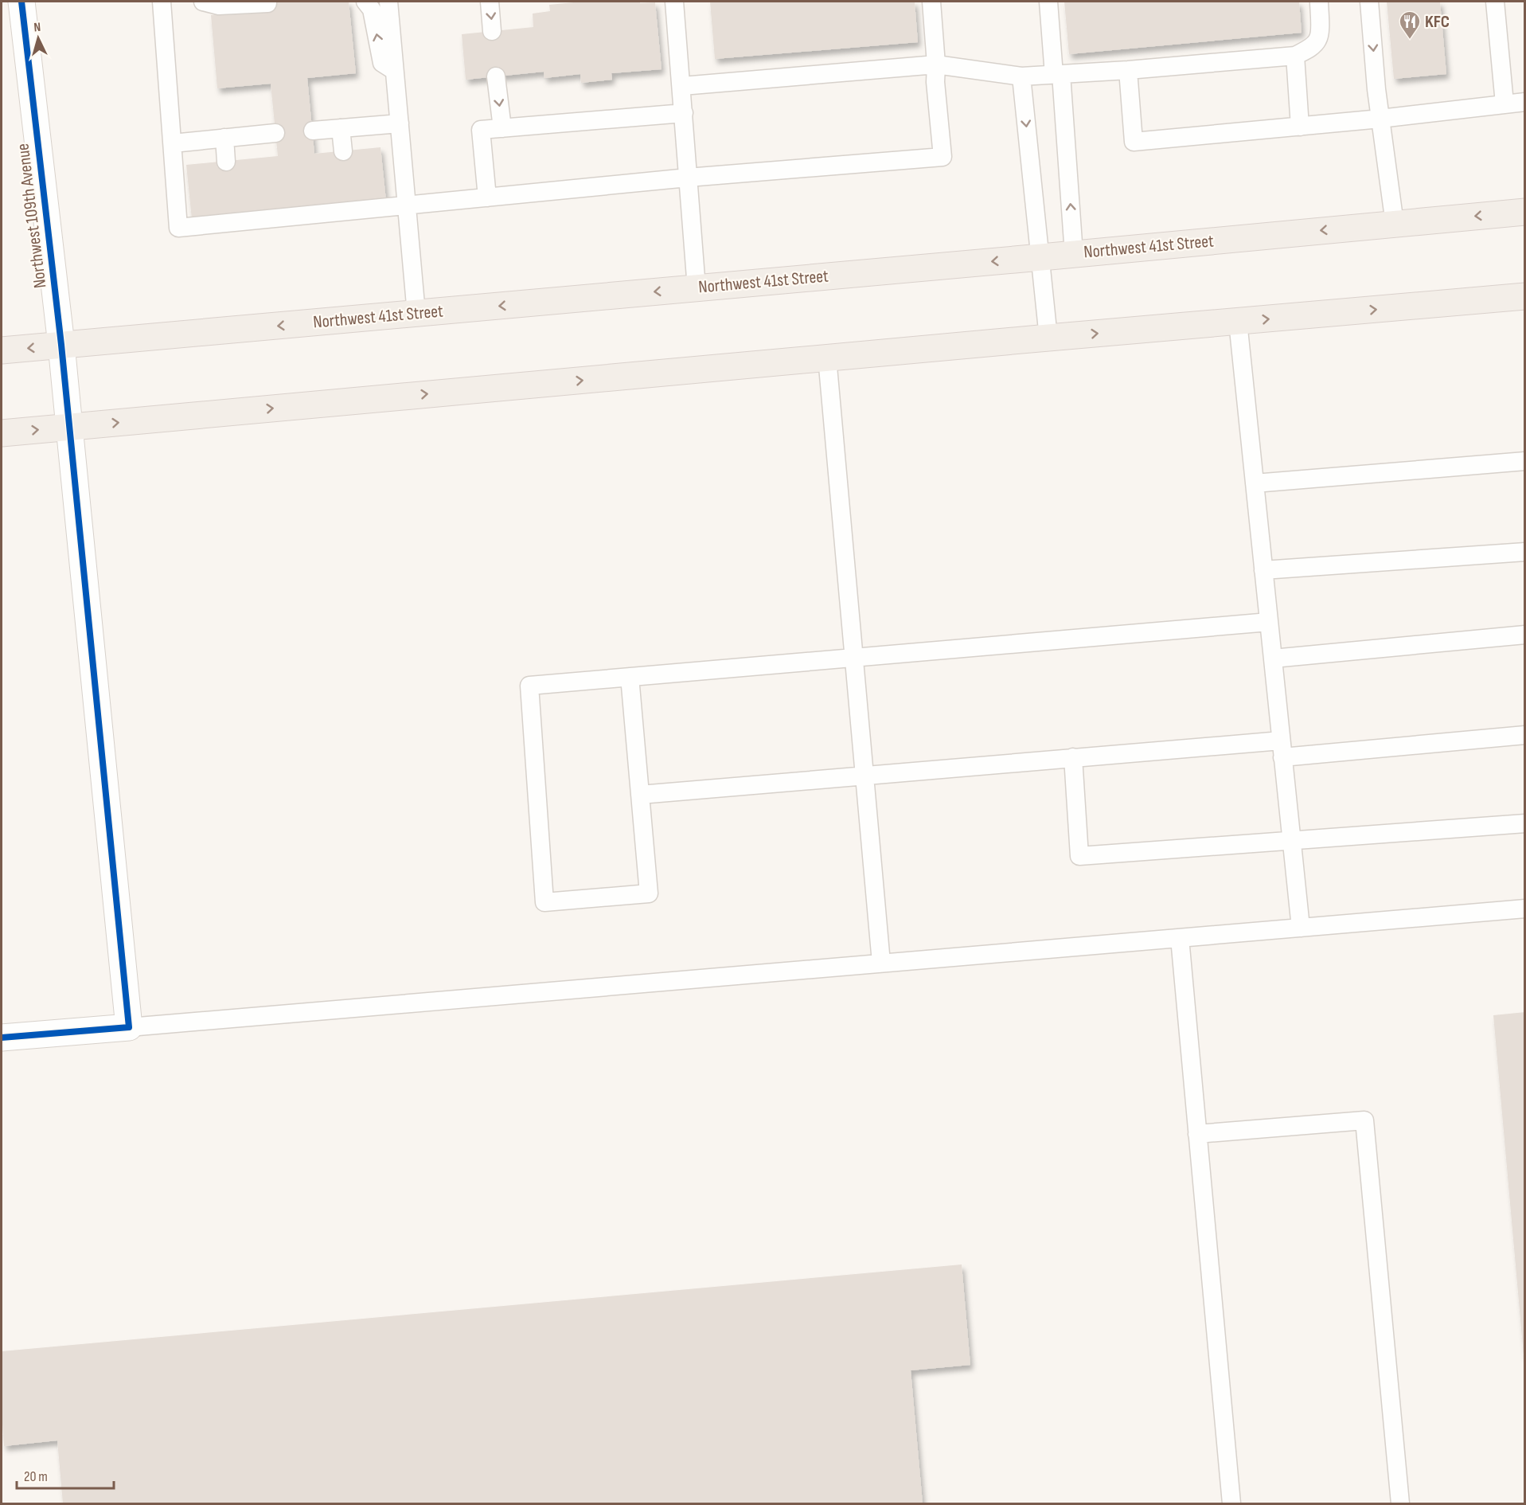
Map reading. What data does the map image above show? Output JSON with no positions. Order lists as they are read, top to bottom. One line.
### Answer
{"streets":{"main road":["Northwest 41st Street"],"street":["Northwest 109th Avenue"]},"crossings":[["Northwest 109th Avenue","Northwest 41st Street"]],"places":{"restaurant":["KFC"]},"scale_bar":"20 m","north":"top"}
